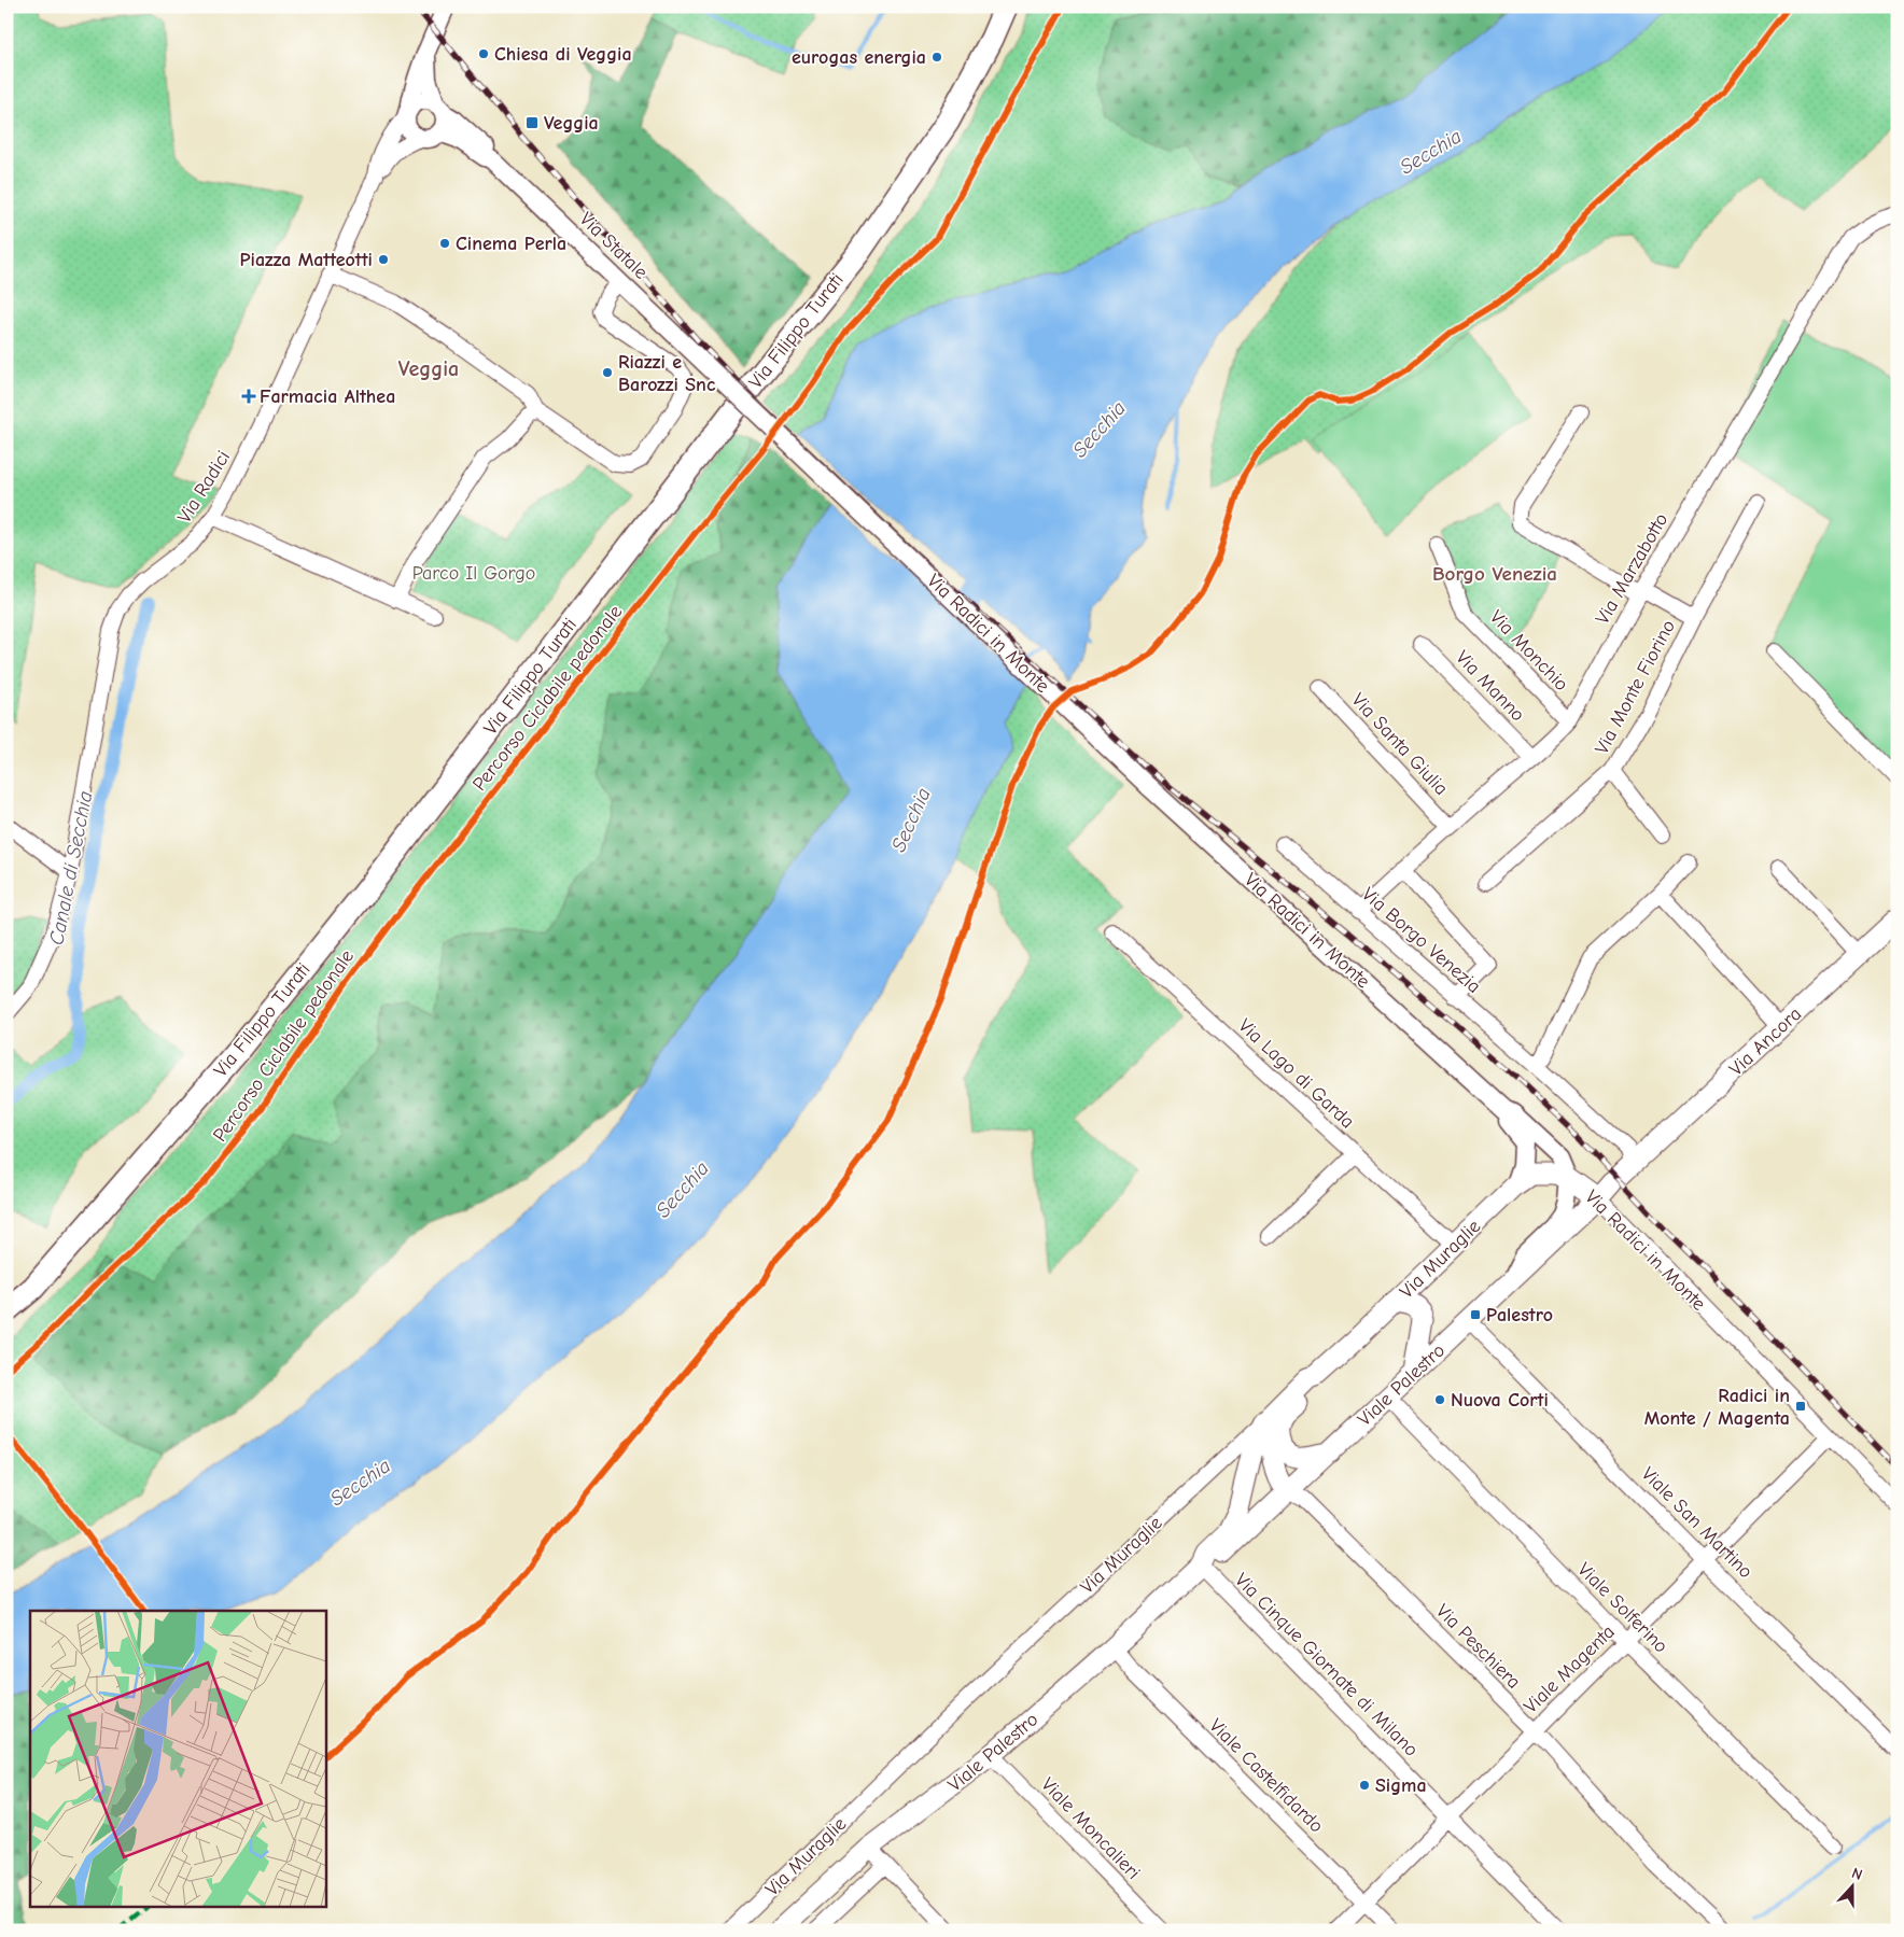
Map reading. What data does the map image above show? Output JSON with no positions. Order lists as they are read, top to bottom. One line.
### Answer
{"streets":{"main road":["Via Filippo Turati","Via Radici in Monte","Via Ancora","Via Muraglie","Viale Palestro"],"street":["Via Statale","Via Radici","Via Marzabotto","Via Monchio","Via Manno","Via Monte Fiorino","Via Santa Giulia","Via Borgo Venezia","Via Lago di Garda","Viale San Martino","Viale Solferino","Via Peschiera","Via Cinque Giornate di Milano","Viale Magenta","Viale Castelfidardo","Viale Moncalieri"],"cycle path":["Percorso Ciclabile pedonale"]},"crossings":[["Via Statale","Via Radici in Monte"],["Via Marzabotto","Via Monchio"],["Via Marzabotto","Via Manno"],["Via Marzabotto","Via Santa Giulia"],["Via Marzabotto","Via Borgo Venezia"],["Via Radici in Monte","Via Ancora"],["Via Radici in Monte","Via Muraglie"],["Via Radici in Monte","Viale Palestro"],["Via Radici in Monte","Viale Magenta"],["Via Borgo Venezia","Via Ancora"],["Via Ancora","Viale Palestro"],["Via Lago di Garda","Via Muraglie"],["Via Muraglie","Viale Palestro"],["Viale Palestro","Viale San Martino"],["Viale Palestro","Viale Solferino"],["Viale Palestro","Via Peschiera"],["Viale Palestro","Via Cinque Giornate di Milano"],["Viale Palestro","Viale Castelfidardo"],["Viale Palestro","Viale Moncalieri"],["Viale San Martino","Viale Magenta"],["Viale Solferino","Viale Magenta"],["Via Peschiera","Viale Magenta"],["Via Cinque Giornate di Milano","Viale Magenta"],["Viale Magenta","Viale Castelfidardo"]],"districts":["Veggia","Borgo Venezia"],"water":["Secchia","Canale di Secchia"],"parks":["Parco Il Gorgo"],"places":{"other":["Chiesa di Veggia","eurogas energia","Cinema Perla","Piazza Matteotti","Riazzi e Barozzi Snc","Nuova Corti","Sigma"],"transit":["Veggia","Palestro","Radici in Monte / Magenta"],"health":["Farmacia Althea"]},"north":"top"}
